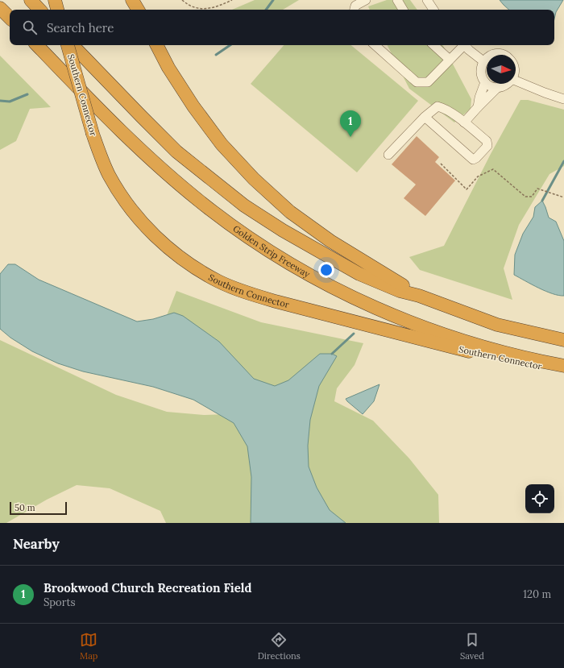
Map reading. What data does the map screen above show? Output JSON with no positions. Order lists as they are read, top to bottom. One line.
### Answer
{"streets":{"highway":["Southern Connector","Golden Strip Freeway"]},"scale_bar":"50 m","north":"right","page":{"search":"Search here","pins":"1","scale":"50 m","heading":"Nearby","list":[{"mark":"1","name":"Brookwood Church Recreation Field","note":"Sports","value":"120 m"}],"nav":["Map","Directions","Saved"]}}
